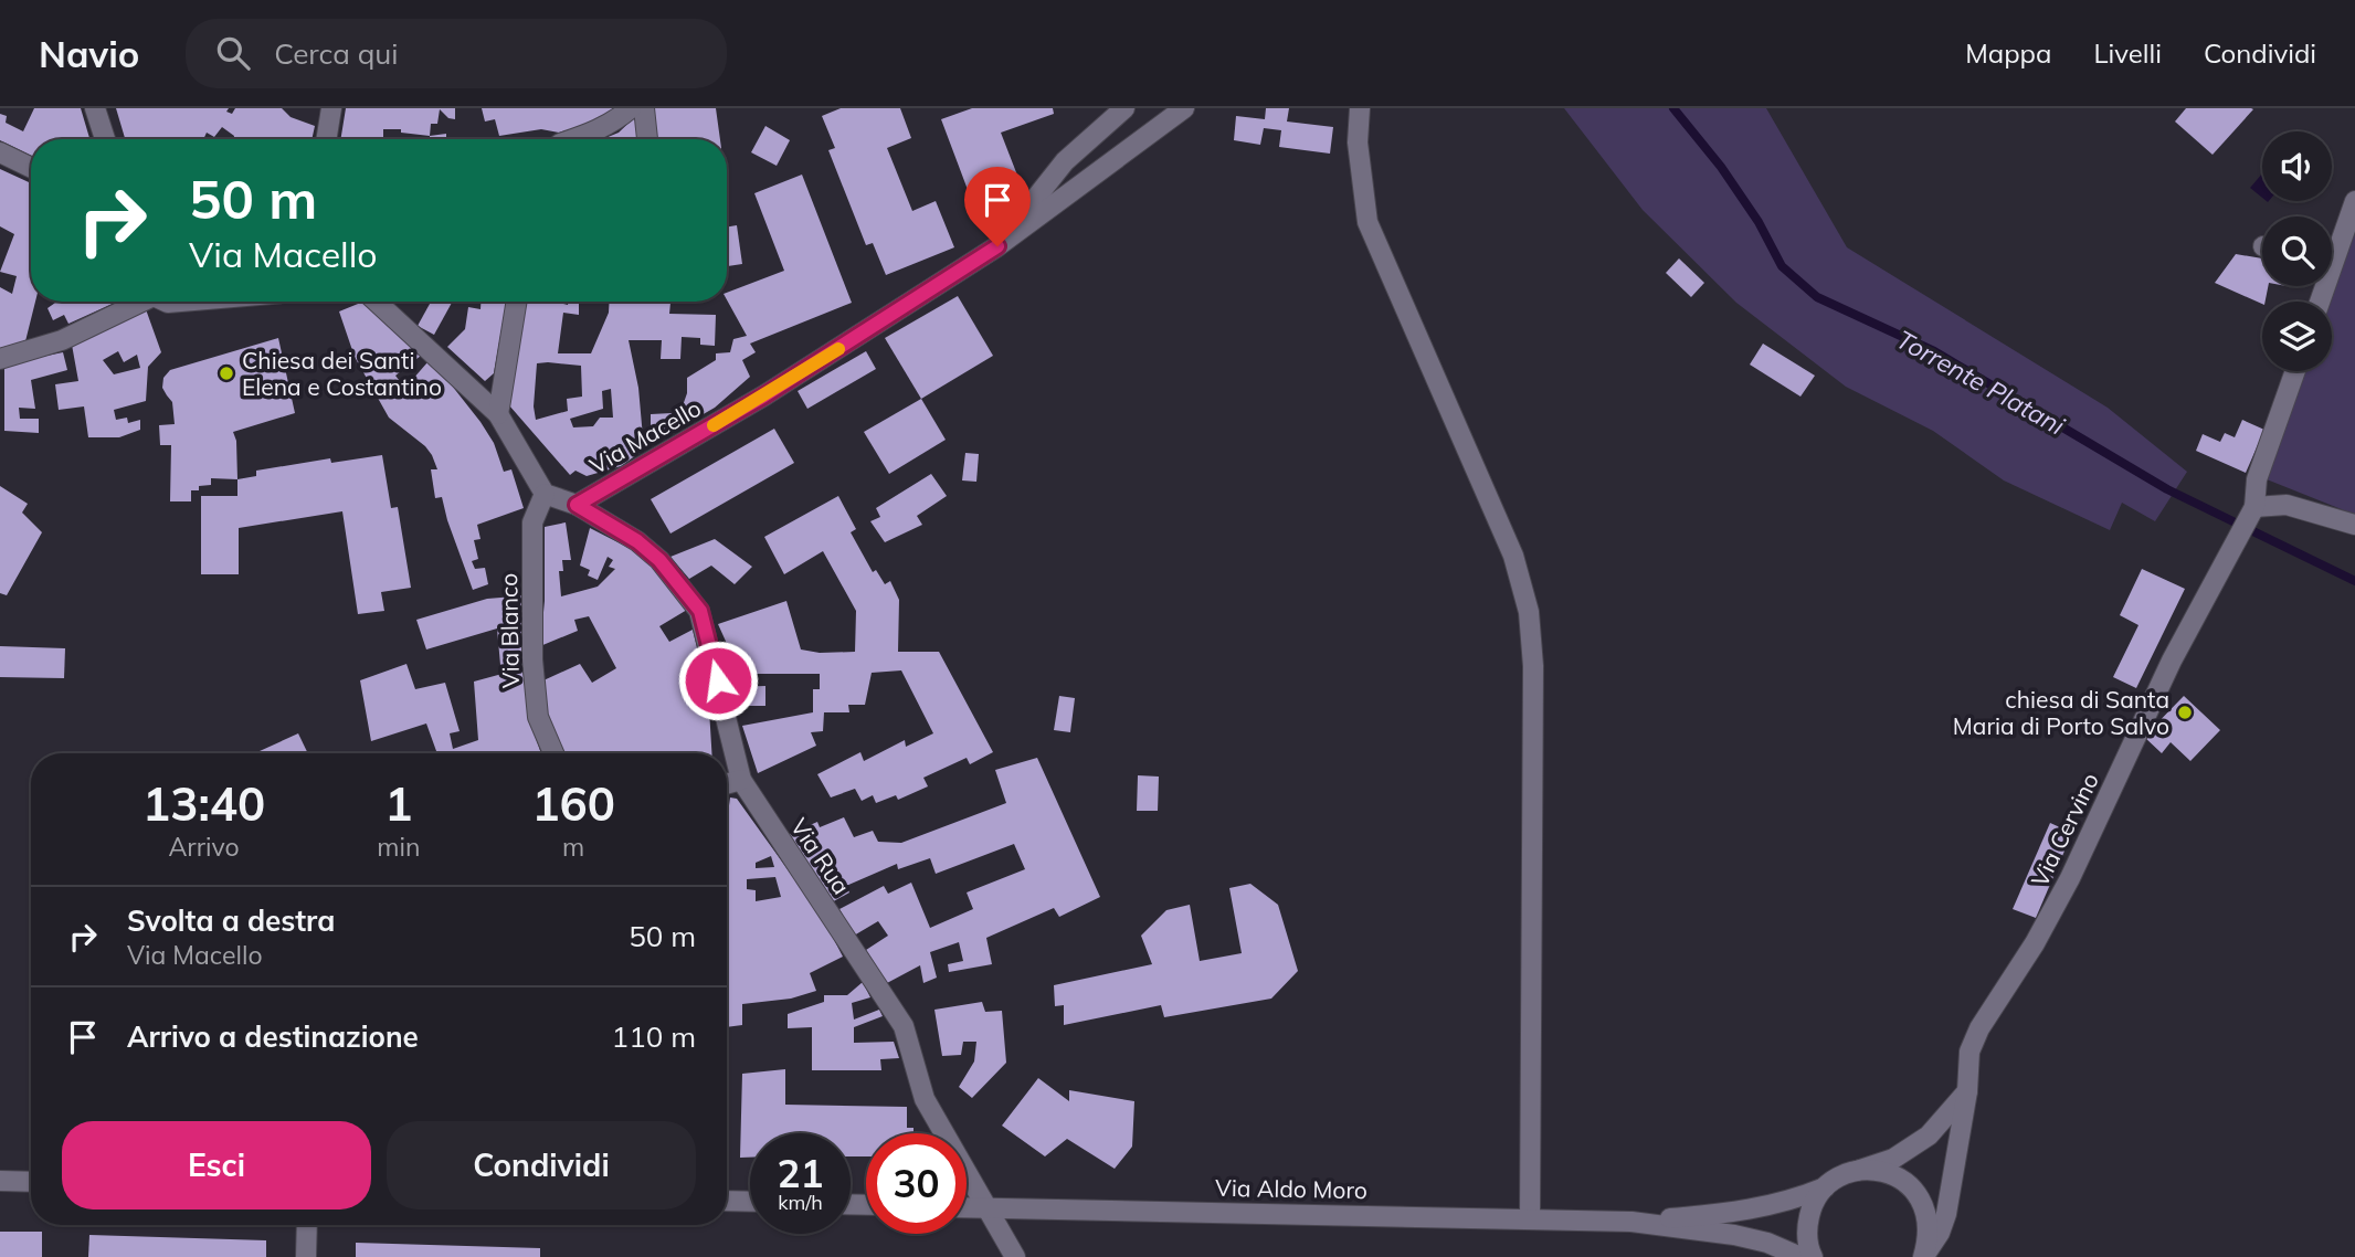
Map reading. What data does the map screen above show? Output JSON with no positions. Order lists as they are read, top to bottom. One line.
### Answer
{"streets":{"street":["Via Macello","Via Blanco","Via Cervino","Via Rua","Via Aldo Moro"]},"crossings":[["Via Macello","Via Blanco"],["Via Macello","Via Rua"],["Via Rua","Via Aldo Moro"]],"water":["Torrente Platani"],"places":["Chiesa dei Santi Elena e Costantino","chiesa di Santa Maria di Porto Salvo"],"page":{"header":"Navio","search":"Cerca qui","nav":["Mappa","Livelli","Condividi"],"turn":["50 m","Via Macello"],"eta":["13:40","Arrivo","1","min","160","m"],"list":[{"name":"Svolta a destra","note":"Via Macello","value":"50 m"},{"name":"Arrivo a destinazione","value":"110 m"}],"buttons":["Esci","Condividi"],"speed":"21 km/h","limit":"30"}}
